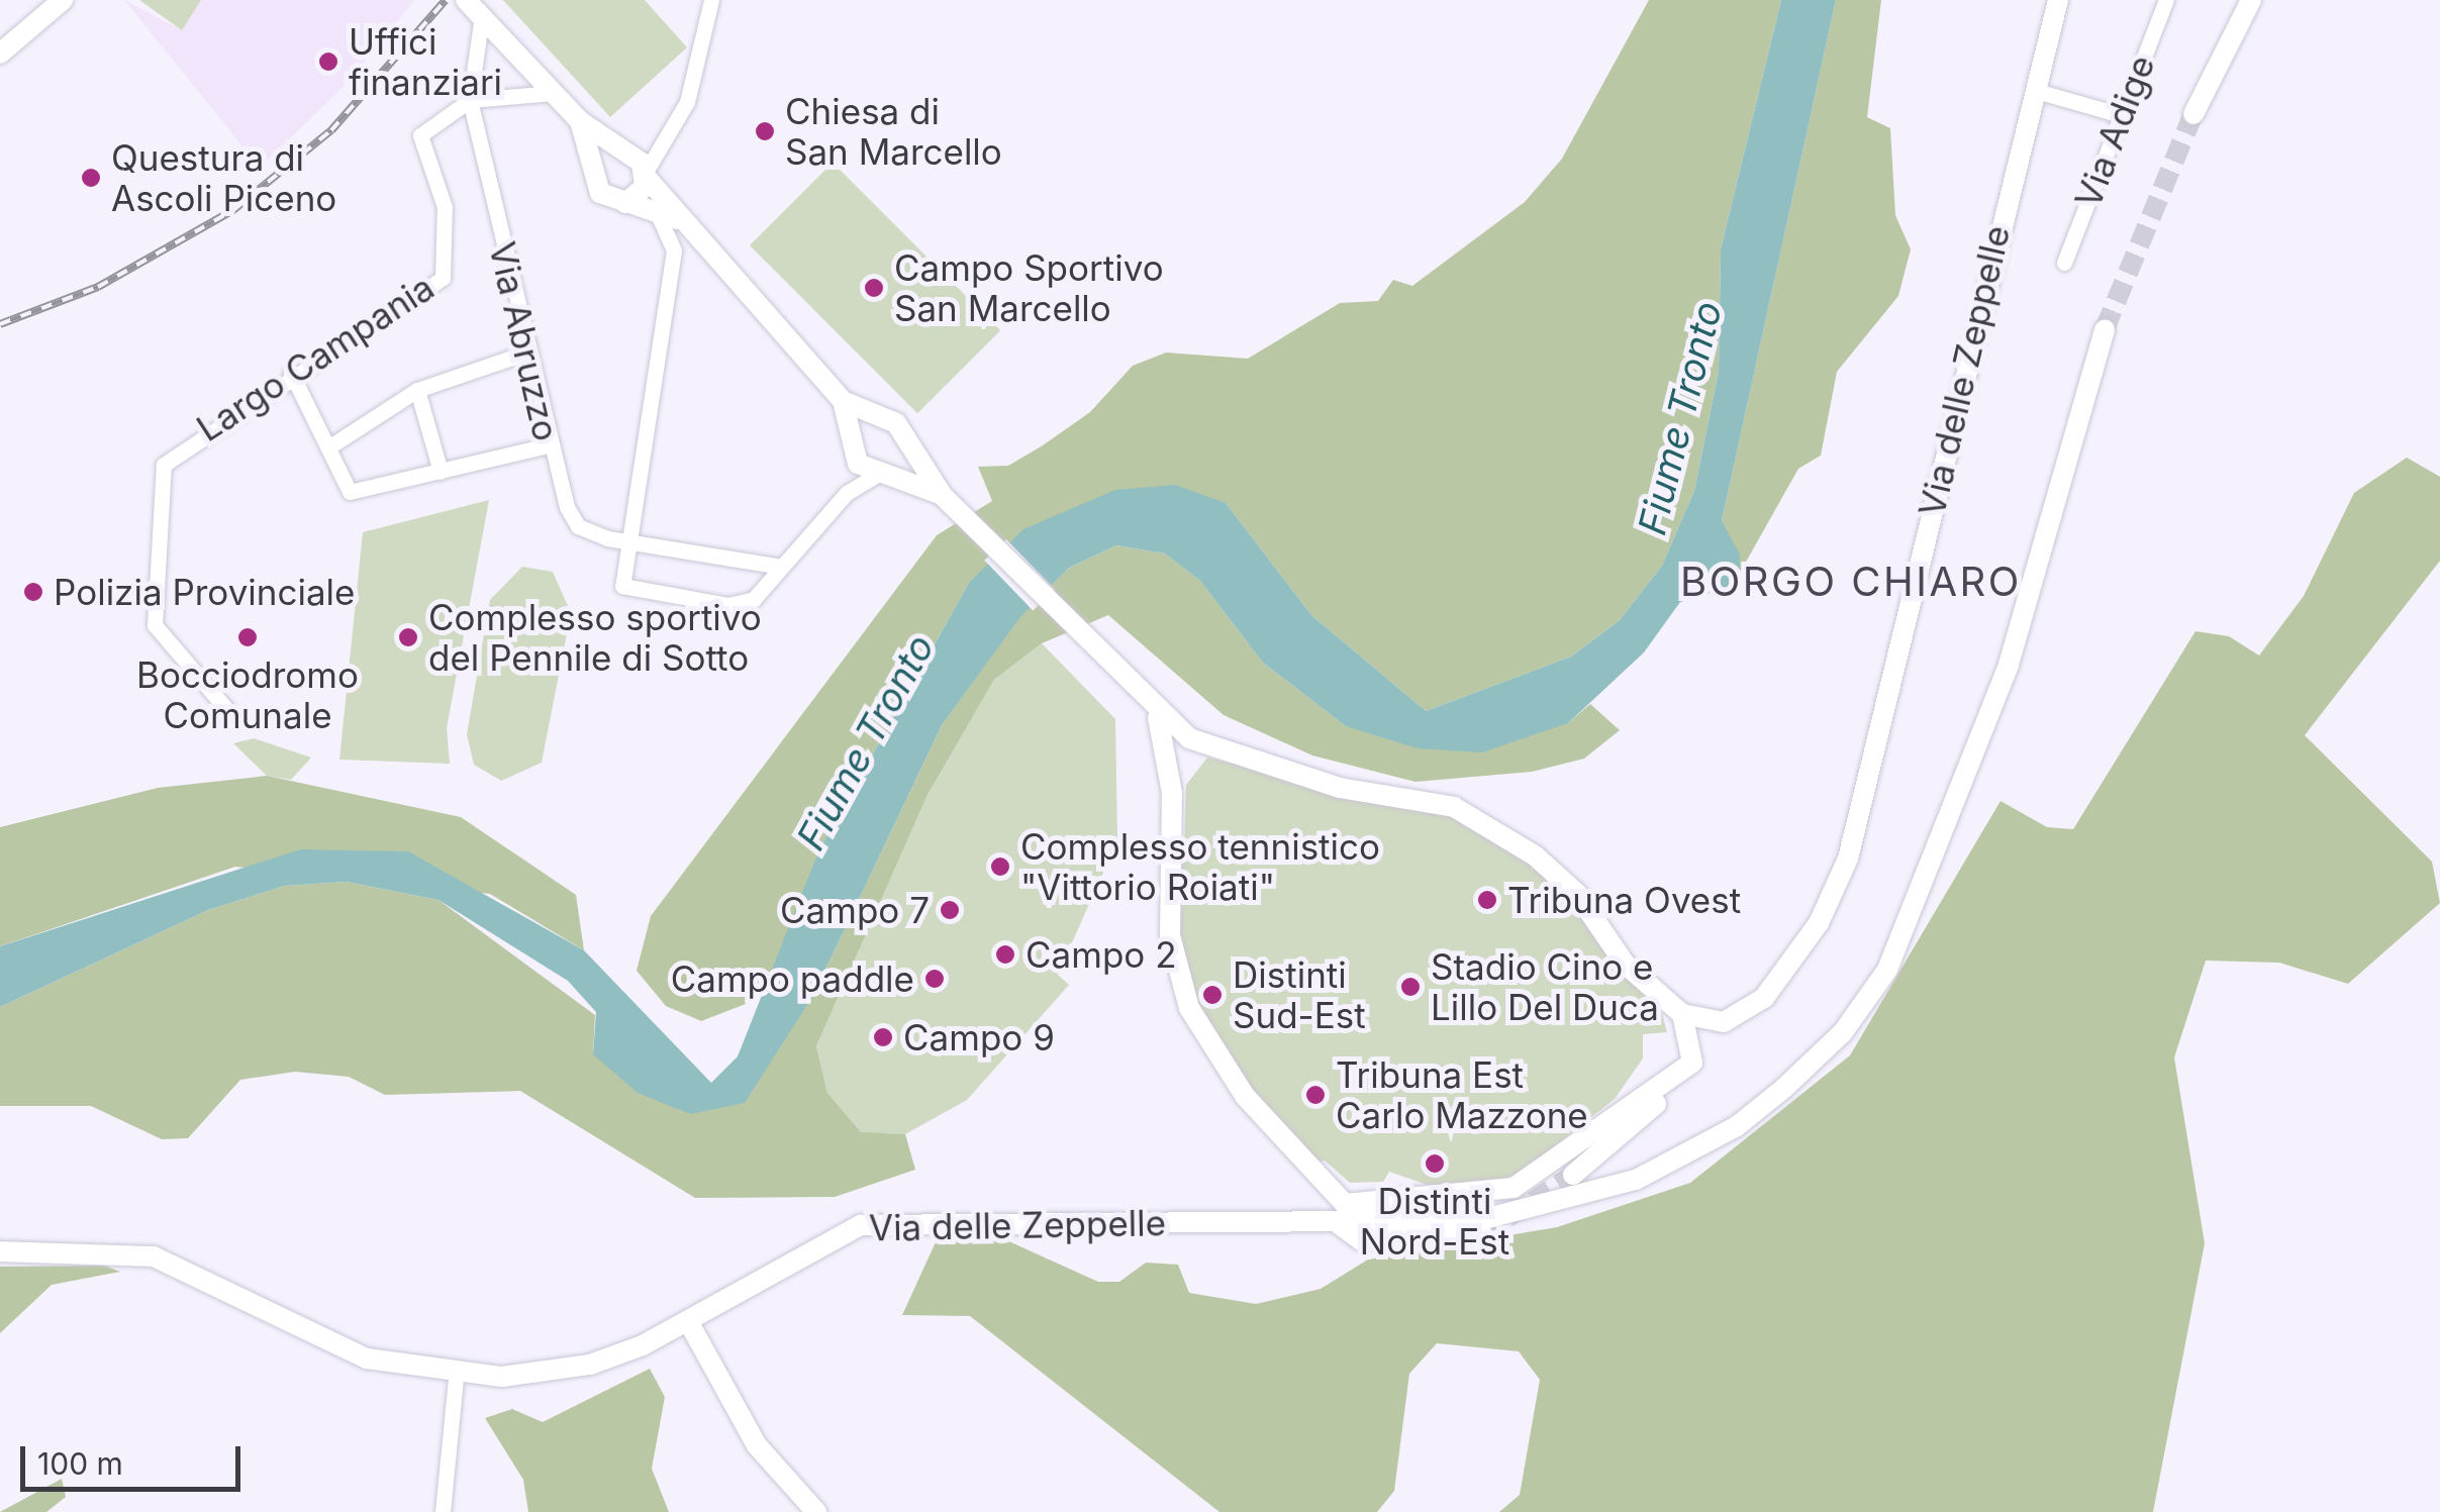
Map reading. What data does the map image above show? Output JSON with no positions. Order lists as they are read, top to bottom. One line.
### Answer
{"streets":{"street":["Via Adige","Via Abruzzo","Largo Campania","Via delle Zeppelle"]},"crossings":[["Via Abruzzo","Largo Campania"]],"districts":["BORGO CHIARO"],"water":["Fiume Tronto"],"places":["Uffici finanziari","Chiesa di San Marcello","Questura di Ascoli Piceno","Campo Sportivo San Marcello","Polizia Provinciale","Bocciodromo Comunale","Complesso sportivo del Pennile di Sotto","Complesso tennistico \"Vittorio Roiati\"","Tribuna Ovest","Campo 7","Campo 2","Campo paddle","Stadio Cino e Lillo Del Duca","Distinti Sud-Est","Campo 9","Tribuna Est Carlo Mazzone","Distinti Nord-Est"],"scale_bar":"100 m"}
